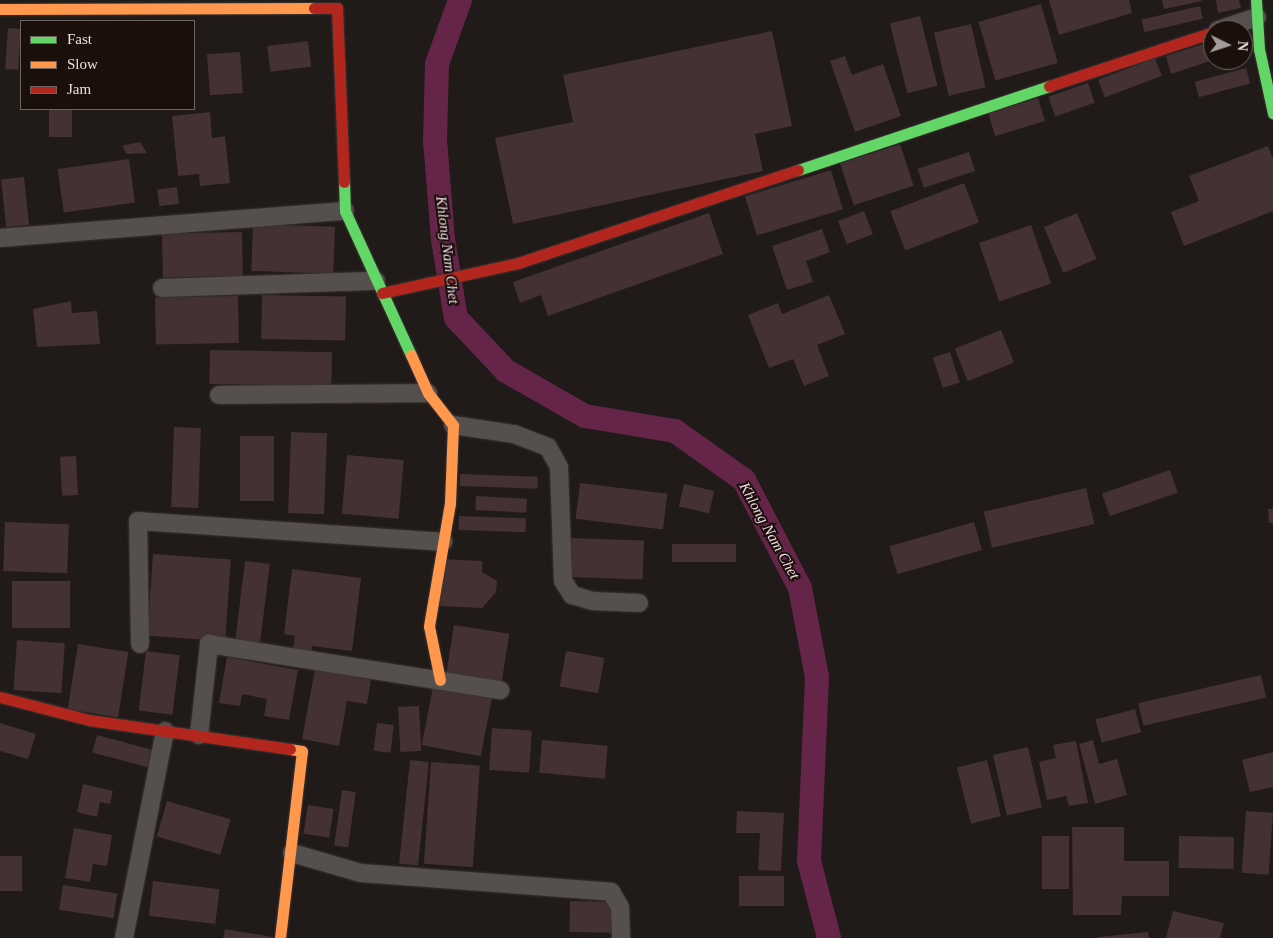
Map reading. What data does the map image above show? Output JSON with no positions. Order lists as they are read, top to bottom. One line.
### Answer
{"water":["Khlong Nam Chet"],"legend":["Fast","Slow","Jam"],"north":"right"}
